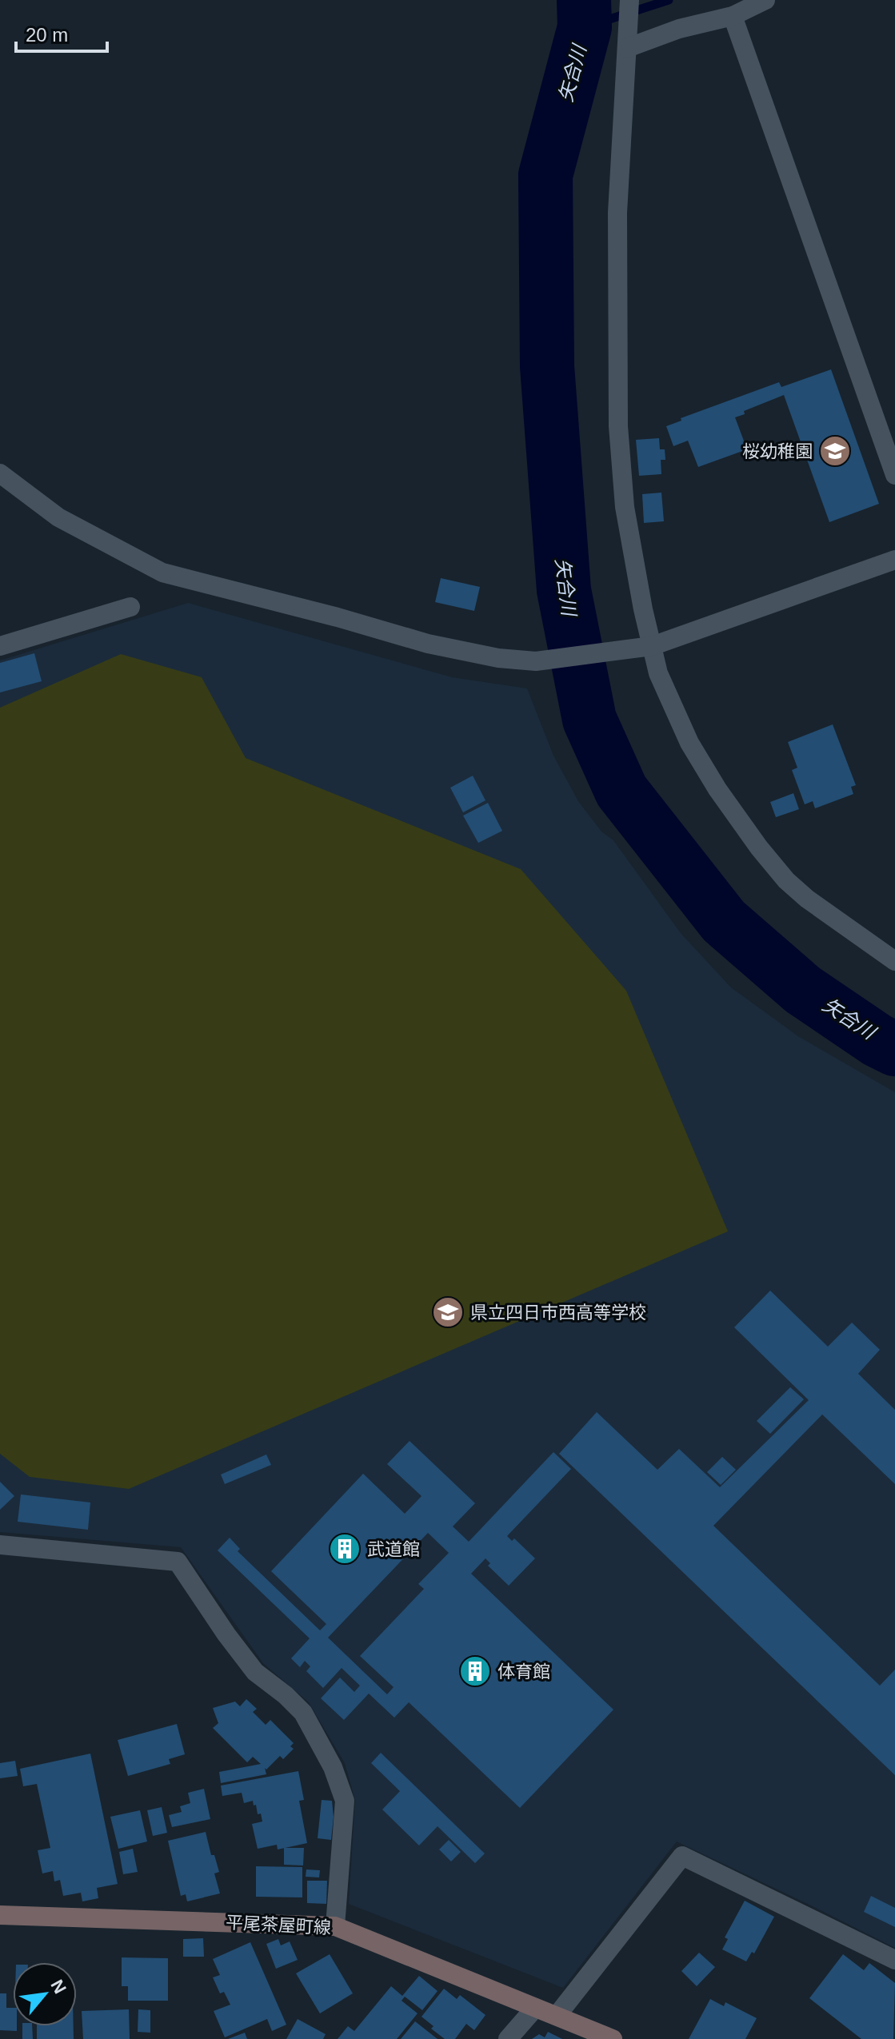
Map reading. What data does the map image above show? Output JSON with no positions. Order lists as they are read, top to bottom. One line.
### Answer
{"streets":{"main road":["平尾茶屋町線"]},"water":["矢合川"],"places":{"school or university":["桜幼稚園","県立四日市西高等学校"],"building":["武道館","体育館"]},"scale_bar":"20 m","north":"top right"}
